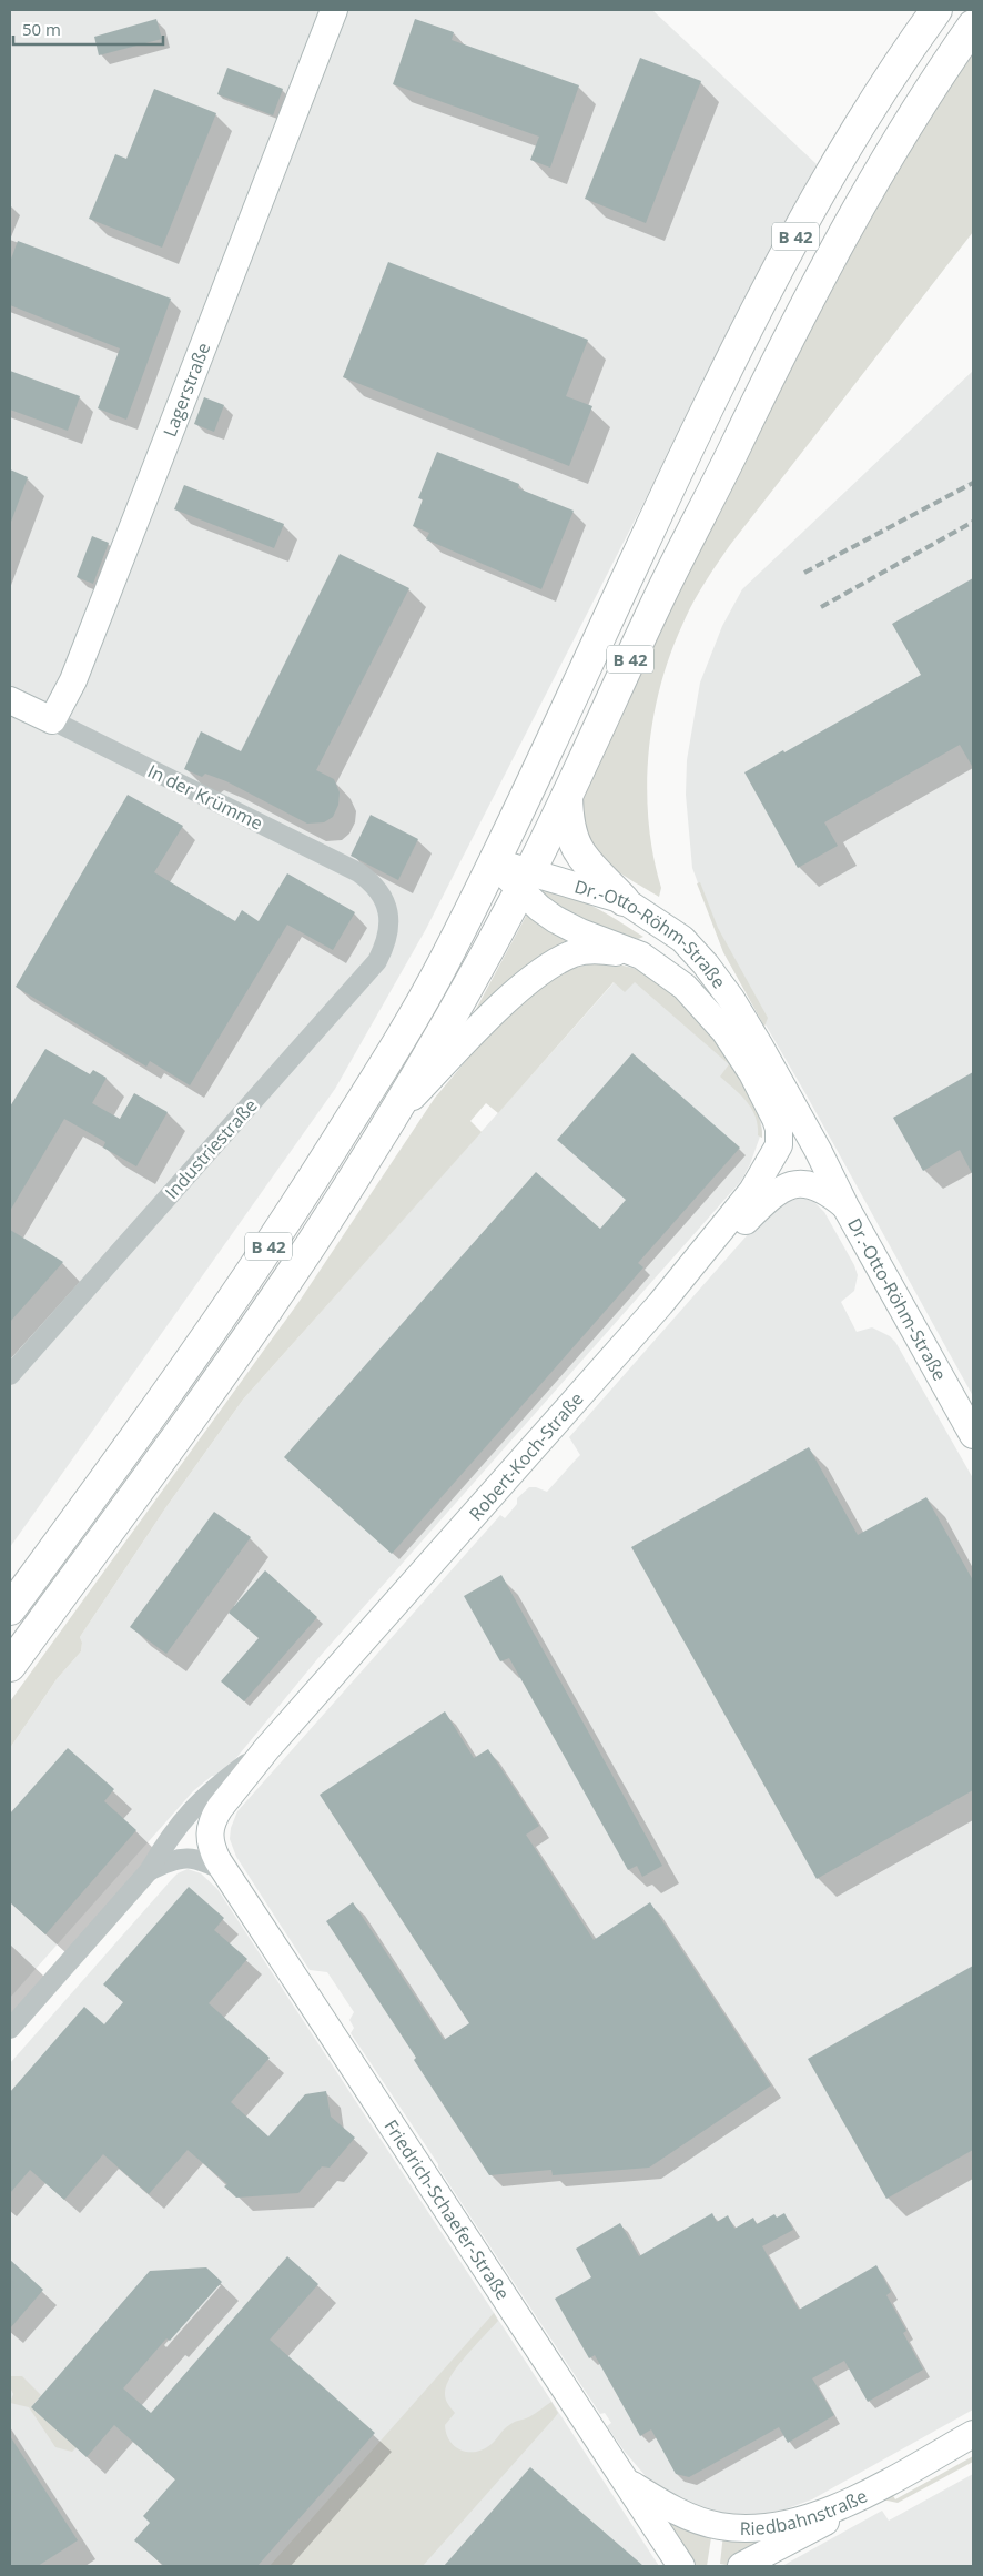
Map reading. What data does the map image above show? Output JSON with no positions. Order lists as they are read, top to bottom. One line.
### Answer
{"streets":{"main road":["B 42","Lagerstraße","In der Krümme","Dr.-Otto-Röhm-Straße","Robert-Koch-Straße","Friedrich-Schaefer-Straße","Riedbahnstraße"],"street":["Industriestraße"]},"crossings":[["B 42","Dr.-Otto-Röhm-Straße"],["Lagerstraße","In der Krümme"],["In der Krümme","Industriestraße"],["Dr.-Otto-Röhm-Straße","Robert-Koch-Straße"],["Robert-Koch-Straße","Friedrich-Schaefer-Straße"],["Friedrich-Schaefer-Straße","Riedbahnstraße"]],"scale_bar":"50 m"}
